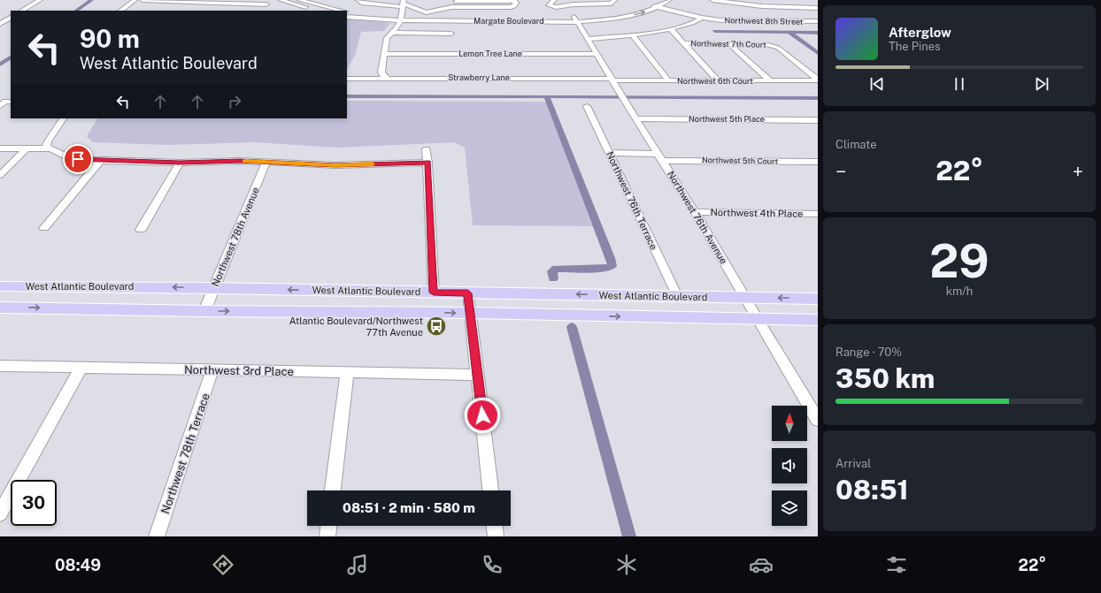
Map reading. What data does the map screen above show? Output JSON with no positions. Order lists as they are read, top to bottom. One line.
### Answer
{"streets":{"main road":["West Atlantic Boulevard"],"street":["Margate Boulevard","Northwest 8th Street","Northwest 7th Court","Lemon Tree Lane","Strawberry Lane","Northwest 6th Court","Northwest 5th Place","Northwest 5th Court","Northwest 76th Terrace","Northwest 4th Place","Northwest 76th Avenue","Northwest 78th Avenue","Northwest 3rd Place","Northwest 78th Terrace"]},"crossings":[["Margate Boulevard","Northwest 8th Street"],["Margate Boulevard","Northwest 76th Avenue"],["Northwest 7th Court","Northwest 6th Court"],["Lemon Tree Lane","Northwest 76th Avenue"],["Strawberry Lane","Northwest 6th Court"],["Strawberry Lane","Northwest 76th Avenue"],["Northwest 6th Court","Northwest 76th Avenue"],["Northwest 5th Place","Northwest 76th Avenue"],["Northwest 5th Court","Northwest 76th Terrace"],["Northwest 5th Court","Northwest 76th Avenue"],["Northwest 76th Terrace","West Atlantic Boulevard"],["Northwest 4th Place","Northwest 76th Avenue"],["Northwest 76th Avenue","West Atlantic Boulevard"],["Northwest 78th Avenue","West Atlantic Boulevard"],["Northwest 3rd Place","Northwest 78th Terrace"]],"places":{"bus stop":["Atlantic Boulevard/Northwest 77th Avenue"]},"north":"top","page":{"turn":["90 m","West Atlantic Boulevard"],"song":["Afterglow","The Pines"],"tile":["Climate",["29","km/h"],["Range · 70%","350 km"],["Arrival","08:51"]],"heat":["−","22°","+"],"limit":"30","trip":"08:51 · 2 min · 580 m","tabs":["08:49","22°"]}}
